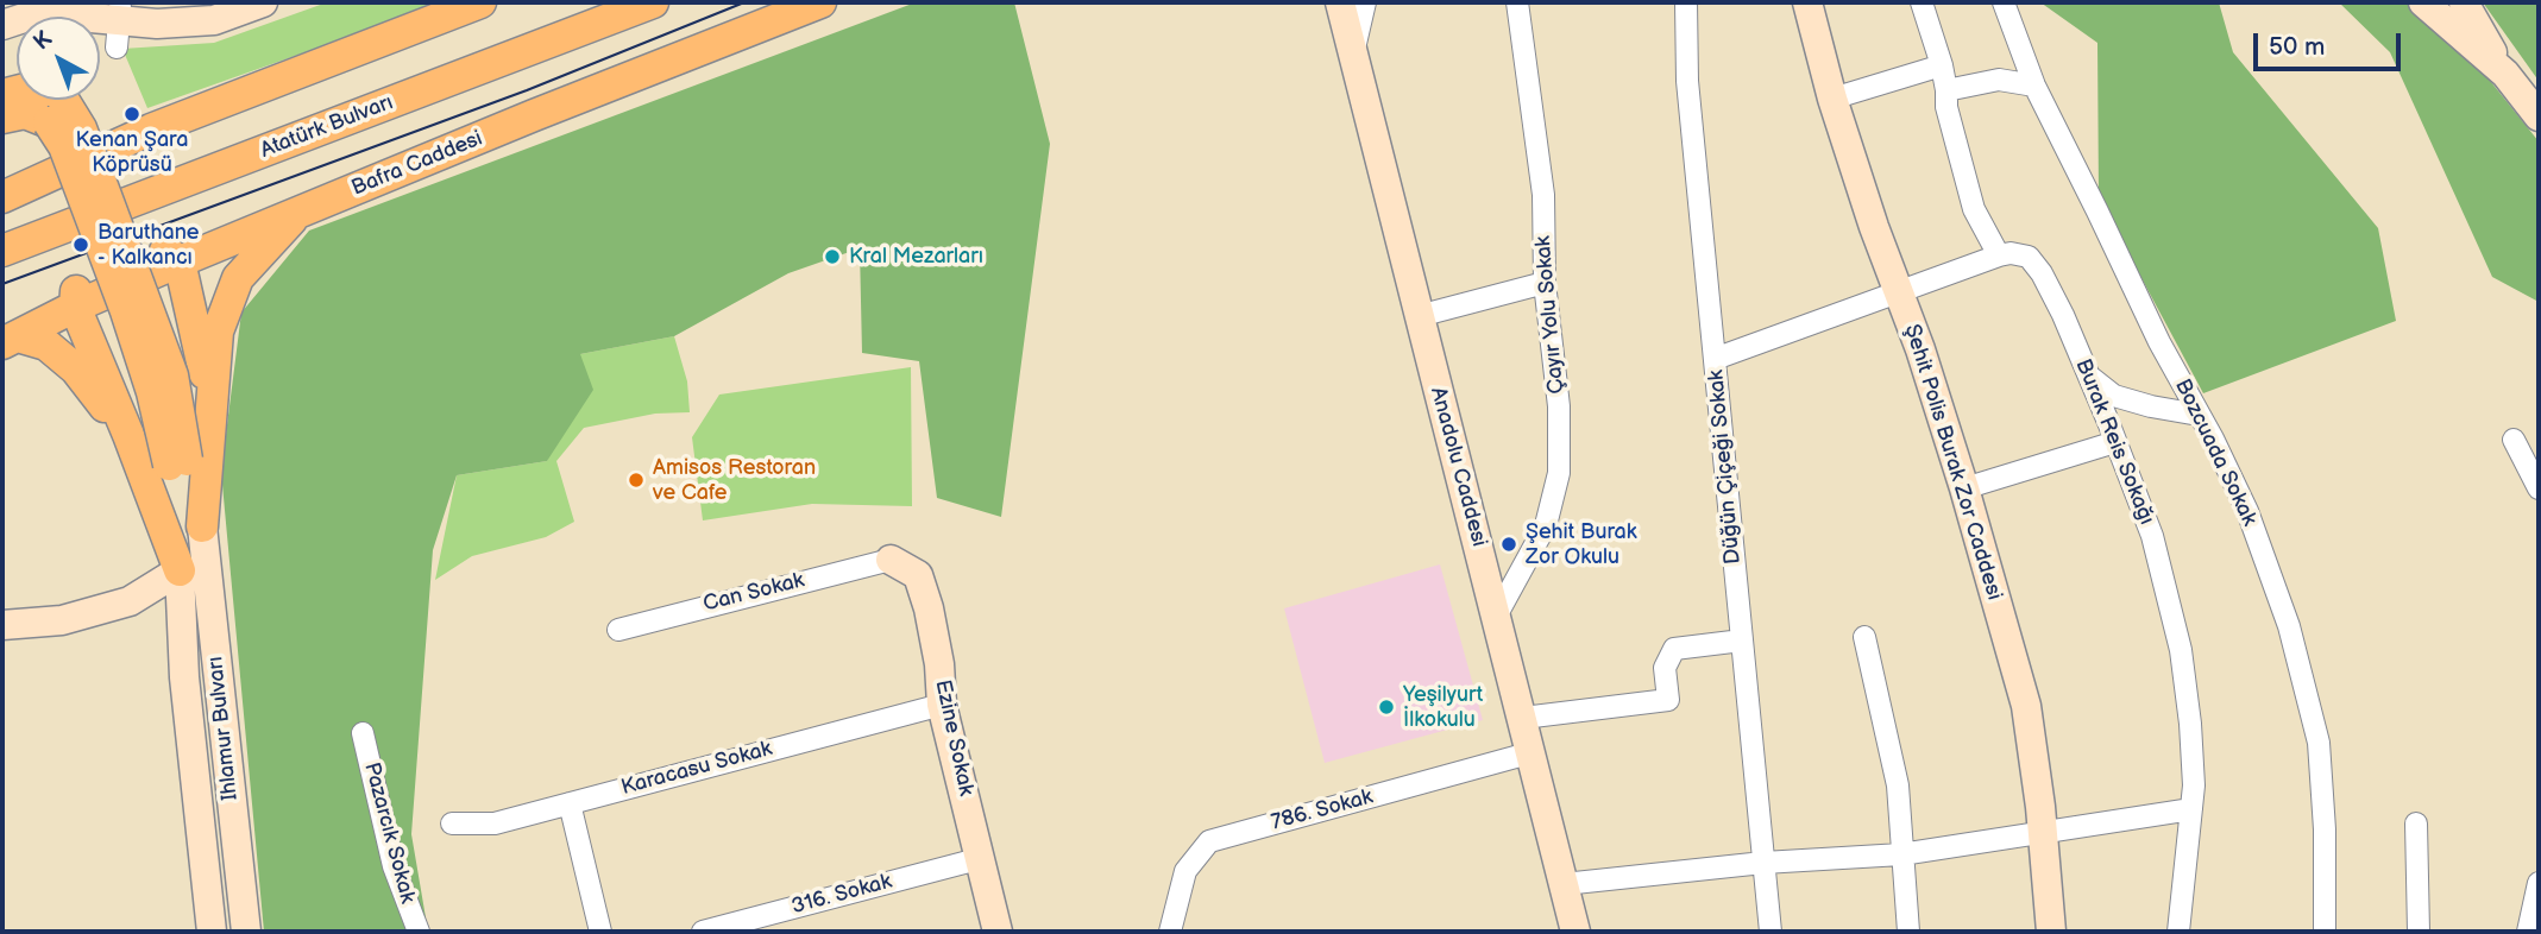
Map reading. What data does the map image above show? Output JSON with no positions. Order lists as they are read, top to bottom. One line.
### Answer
{"streets":{"main road":["Atatürk Bulvarı","Bafra Caddesi","Şehit Polis Burak Zor Caddesi","Anadolu Caddesi","Ihlamur Bulvarı","Ezine Sokak"],"street":["Çayır Yolu Sokak","Burak Reis Sokağı","Bozcuada Sokak","Düğün Çiçeği Sokak","Can Sokak","Karacasu Sokak","786. Sokak","Pazarcık Sokak","316. Sokak"]},"crossings":[["Çayır Yolu Sokak","Anadolu Caddesi"],["Anadolu Caddesi","786. Sokak"],["Can Sokak","Ezine Sokak"],["Ezine Sokak","Karacasu Sokak"],["Ezine Sokak","316. Sokak"]],"places":["Kenan Şara Köprüsü","Baruthane - Kalkancı","Kral Mezarları","Amisos Restoran ve Cafe","Şehit Burak Zor Okulu","Yeşilyurt İlkokulu"],"scale_bar":"50 m","north":"top left"}
